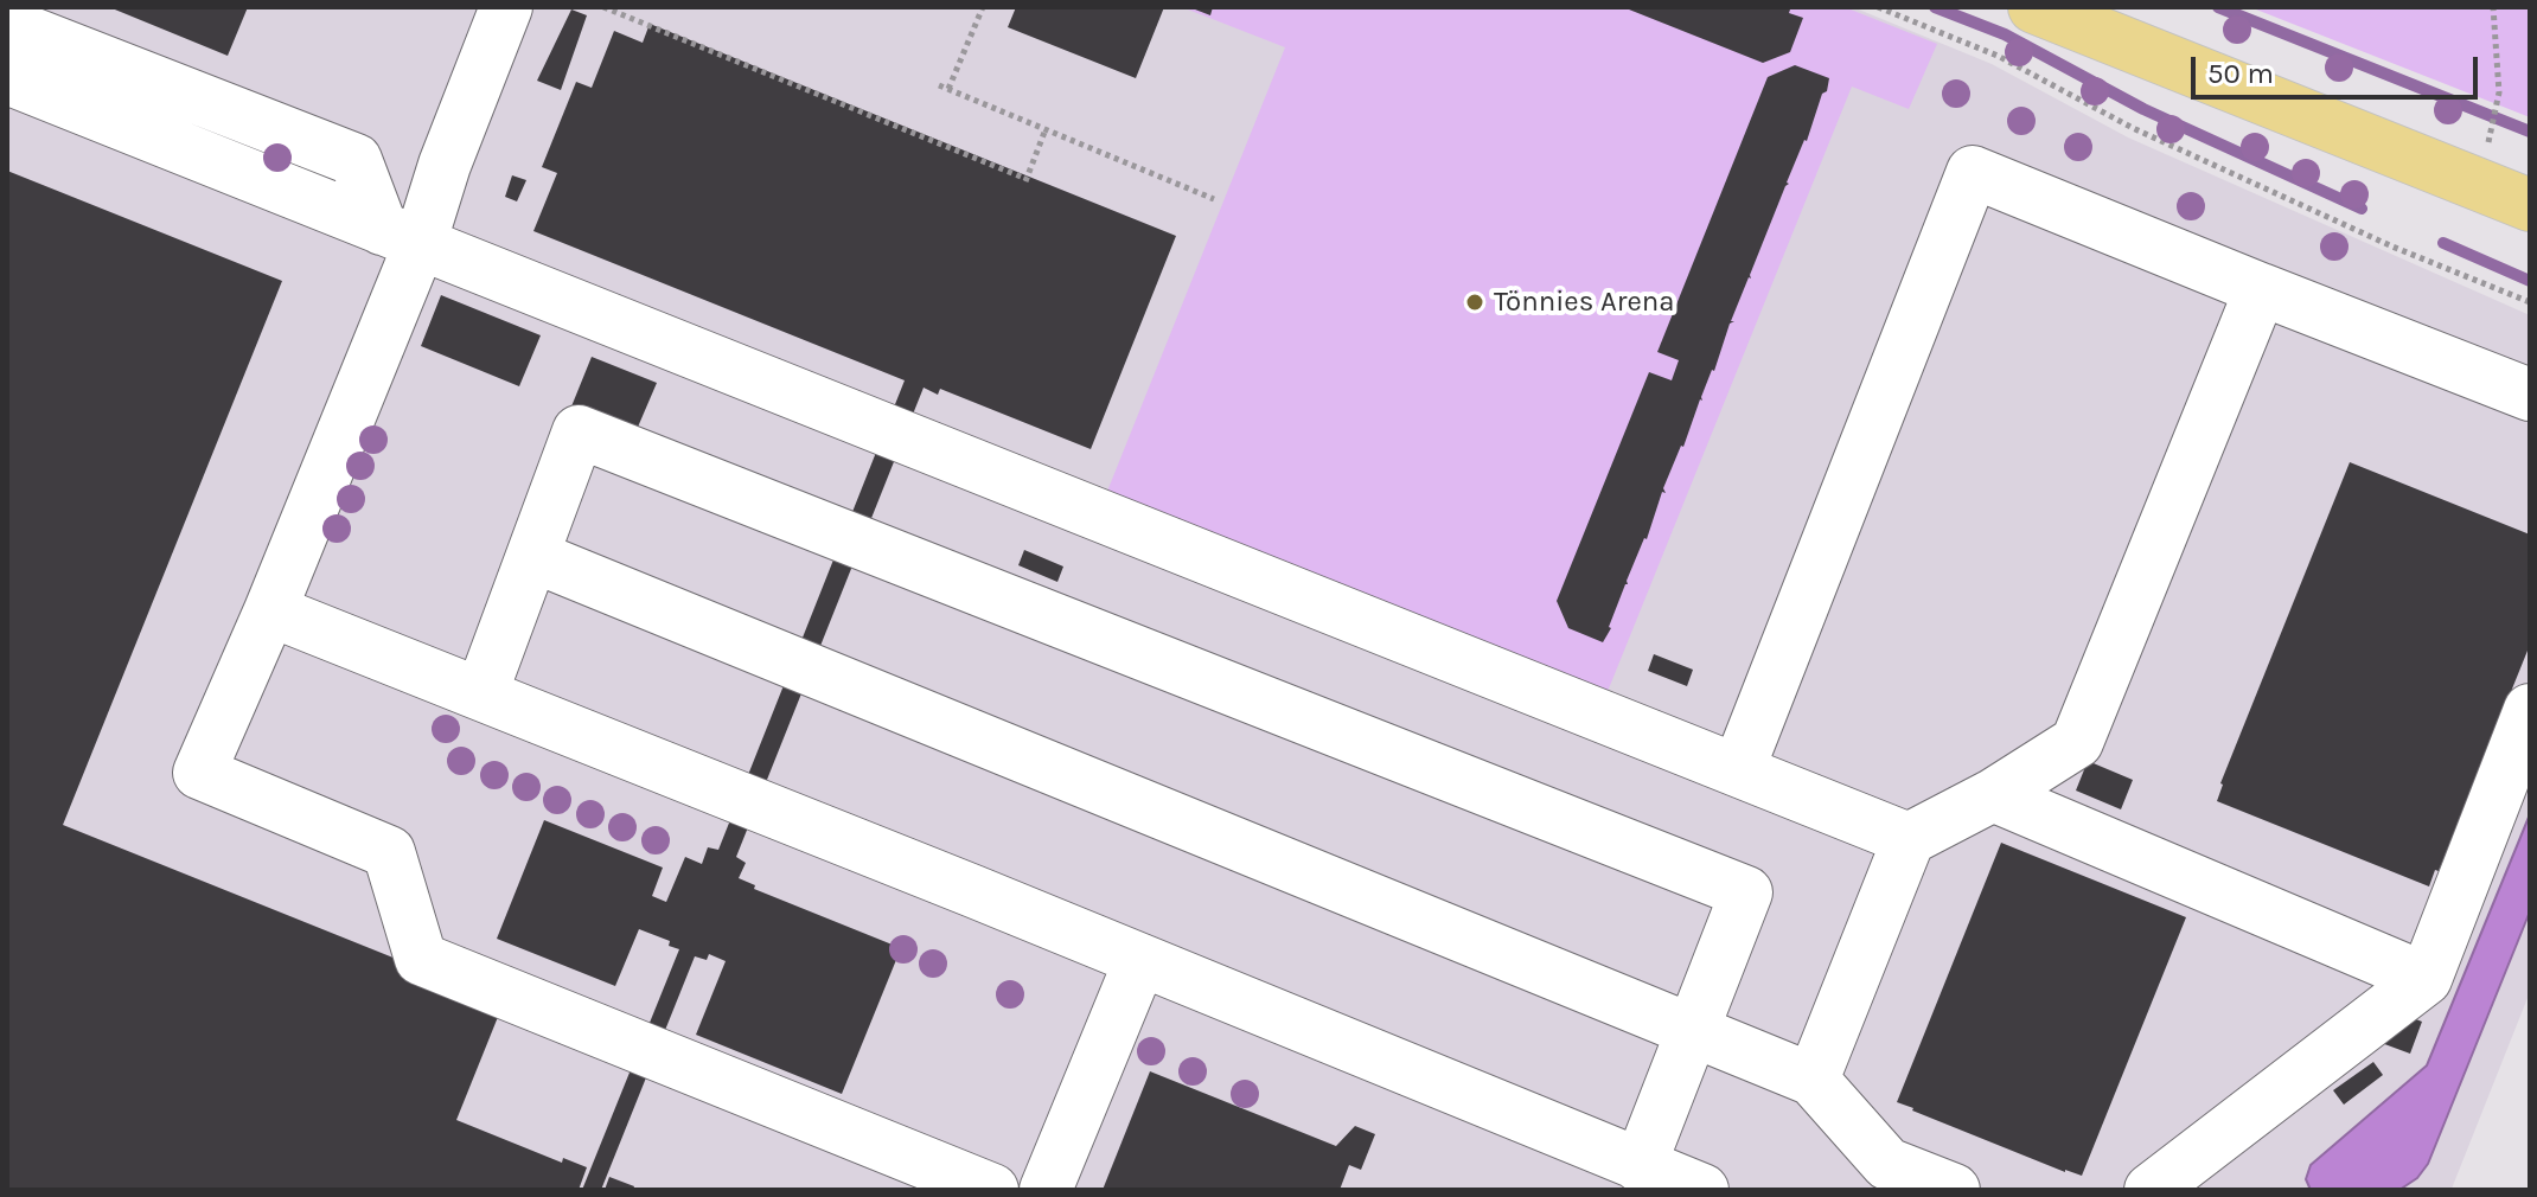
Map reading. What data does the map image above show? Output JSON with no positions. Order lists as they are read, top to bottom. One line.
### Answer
{"places":["Tönnies Arena"],"scale_bar":"50 m"}
